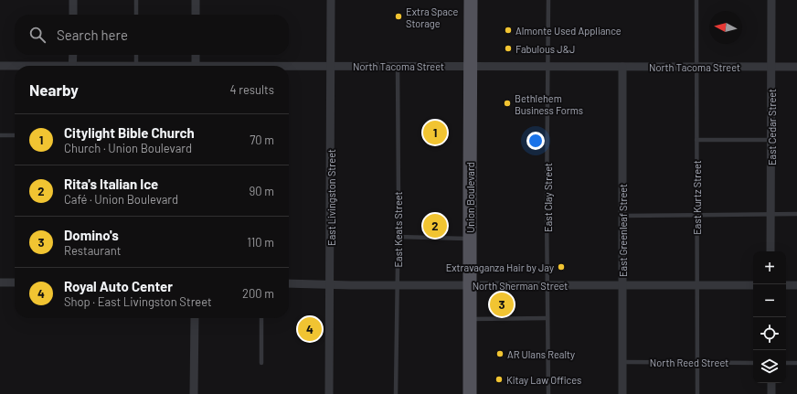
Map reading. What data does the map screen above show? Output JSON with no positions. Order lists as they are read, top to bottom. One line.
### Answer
{"streets":{"main road":["Union Boulevard"],"street":["North Tacoma Street","East Cedar Street","East Livingston Street","East Greenleaf Street","North Sherman Street"],"lane":["East Clay Street","East Kurtz Street","East Keats Street","North Reed Street"]},"crossings":[["North Tacoma Street","East Cedar Street"],["North Tacoma Street","East Livingston Street"],["North Tacoma Street","Union Boulevard"],["North Tacoma Street","East Clay Street"],["North Tacoma Street","East Kurtz Street"],["North Tacoma Street","East Keats Street"],["North Tacoma Street","East Greenleaf Street"],["East Livingston Street","North Sherman Street"],["Union Boulevard","North Sherman Street"],["East Clay Street","North Sherman Street"],["East Kurtz Street","North Sherman Street"],["East Kurtz Street","North Reed Street"],["East Keats Street","North Sherman Street"],["East Greenleaf Street","North Sherman Street"],["East Greenleaf Street","North Reed Street"]],"places":["Extra Space Storage","Almonte Used Appliance","Fabulous J&J","Bethlehem Business Forms","Extravaganza Hair by Jay","AR Ulans Realty","Kitay Law Offices"],"north":"left","page":{"search":"Search here","heading":["Nearby","4 results"],"list":[{"mark":"1","name":"Citylight Bible Church","note":"Church · Union Boulevard","value":"70 m"},{"mark":"2","name":"Rita's Italian Ice","note":"Café · Union Boulevard","value":"90 m"},{"mark":"3","name":"Domino's","note":"Restaurant","value":"110 m"},{"mark":"4","name":"Royal Auto Center","note":"Shop · East Livingston Street","value":"200 m"}],"pins":["1","2","3","4"],"map_buttons":["+","−"]}}
